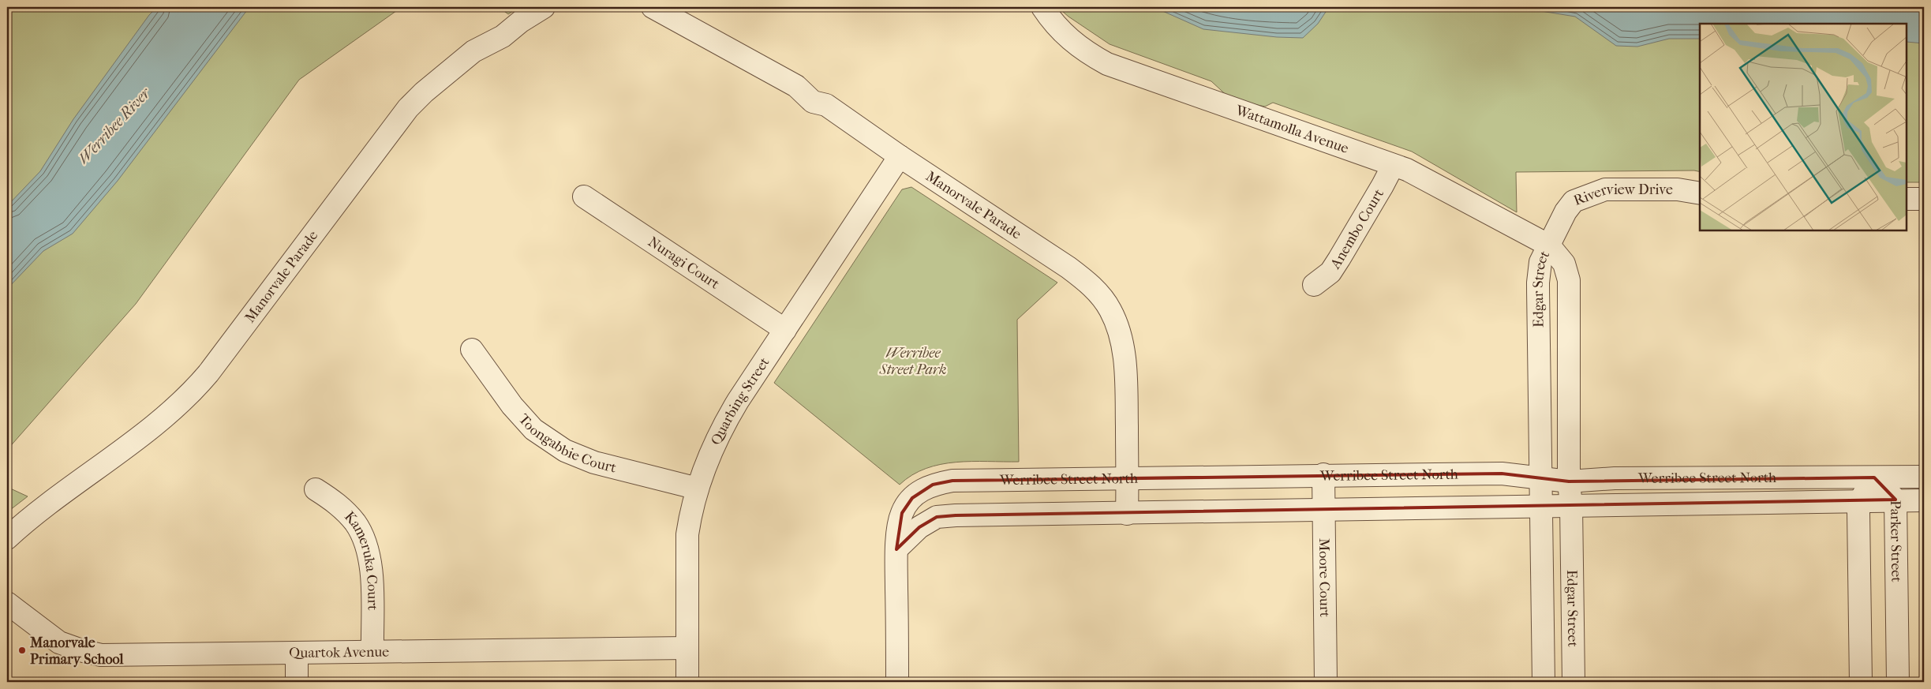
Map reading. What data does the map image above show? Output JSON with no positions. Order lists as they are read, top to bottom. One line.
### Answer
{"streets":{"street":["Wattamolla Avenue","Riverview Drive","Manorvale Parade","Anembo Court","Nuragi Court","Edgar Street","Quarbing Street","Toongabbie Court","Werribee Street North","Parker Street","Kameruka Court","Moore Court","Quartok Avenue"]},"crossings":[["Wattamolla Avenue","Riverview Drive"],["Wattamolla Avenue","Anembo Court"],["Wattamolla Avenue","Edgar Street"],["Riverview Drive","Edgar Street"],["Manorvale Parade","Quarbing Street"],["Manorvale Parade","Werribee Street North"],["Nuragi Court","Quarbing Street"],["Edgar Street","Werribee Street North"],["Quarbing Street","Toongabbie Court"],["Quarbing Street","Quartok Avenue"],["Werribee Street North","Parker Street"],["Werribee Street North","Moore Court"],["Kameruka Court","Quartok Avenue"]],"water":["Werribee River"],"parks":["Werribee Street Park"],"places":["Manorvale Primary School"]}
